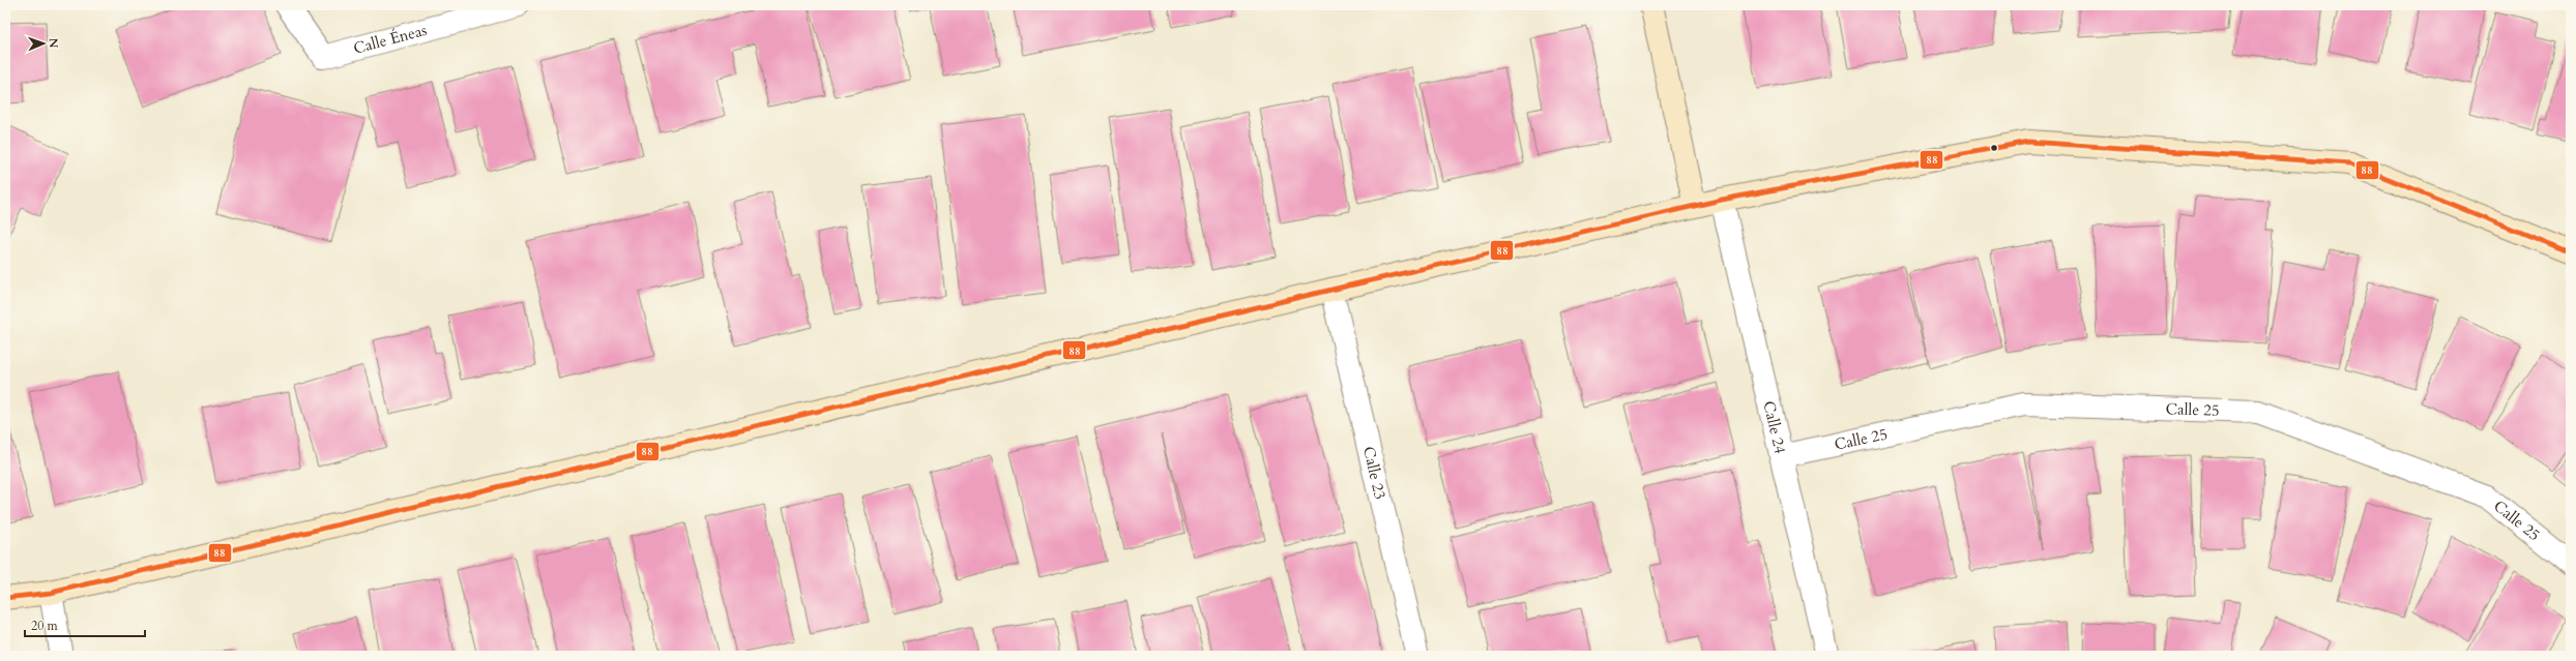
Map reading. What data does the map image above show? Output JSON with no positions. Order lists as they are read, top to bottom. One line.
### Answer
{"streets":{"street":["Calle Éneas","Calle 25","Calle 24","Calle 23"]},"crossings":[["Calle 25","Calle 24"]],"lines":["transit line 88"],"scale_bar":"20 m","north":"right"}
